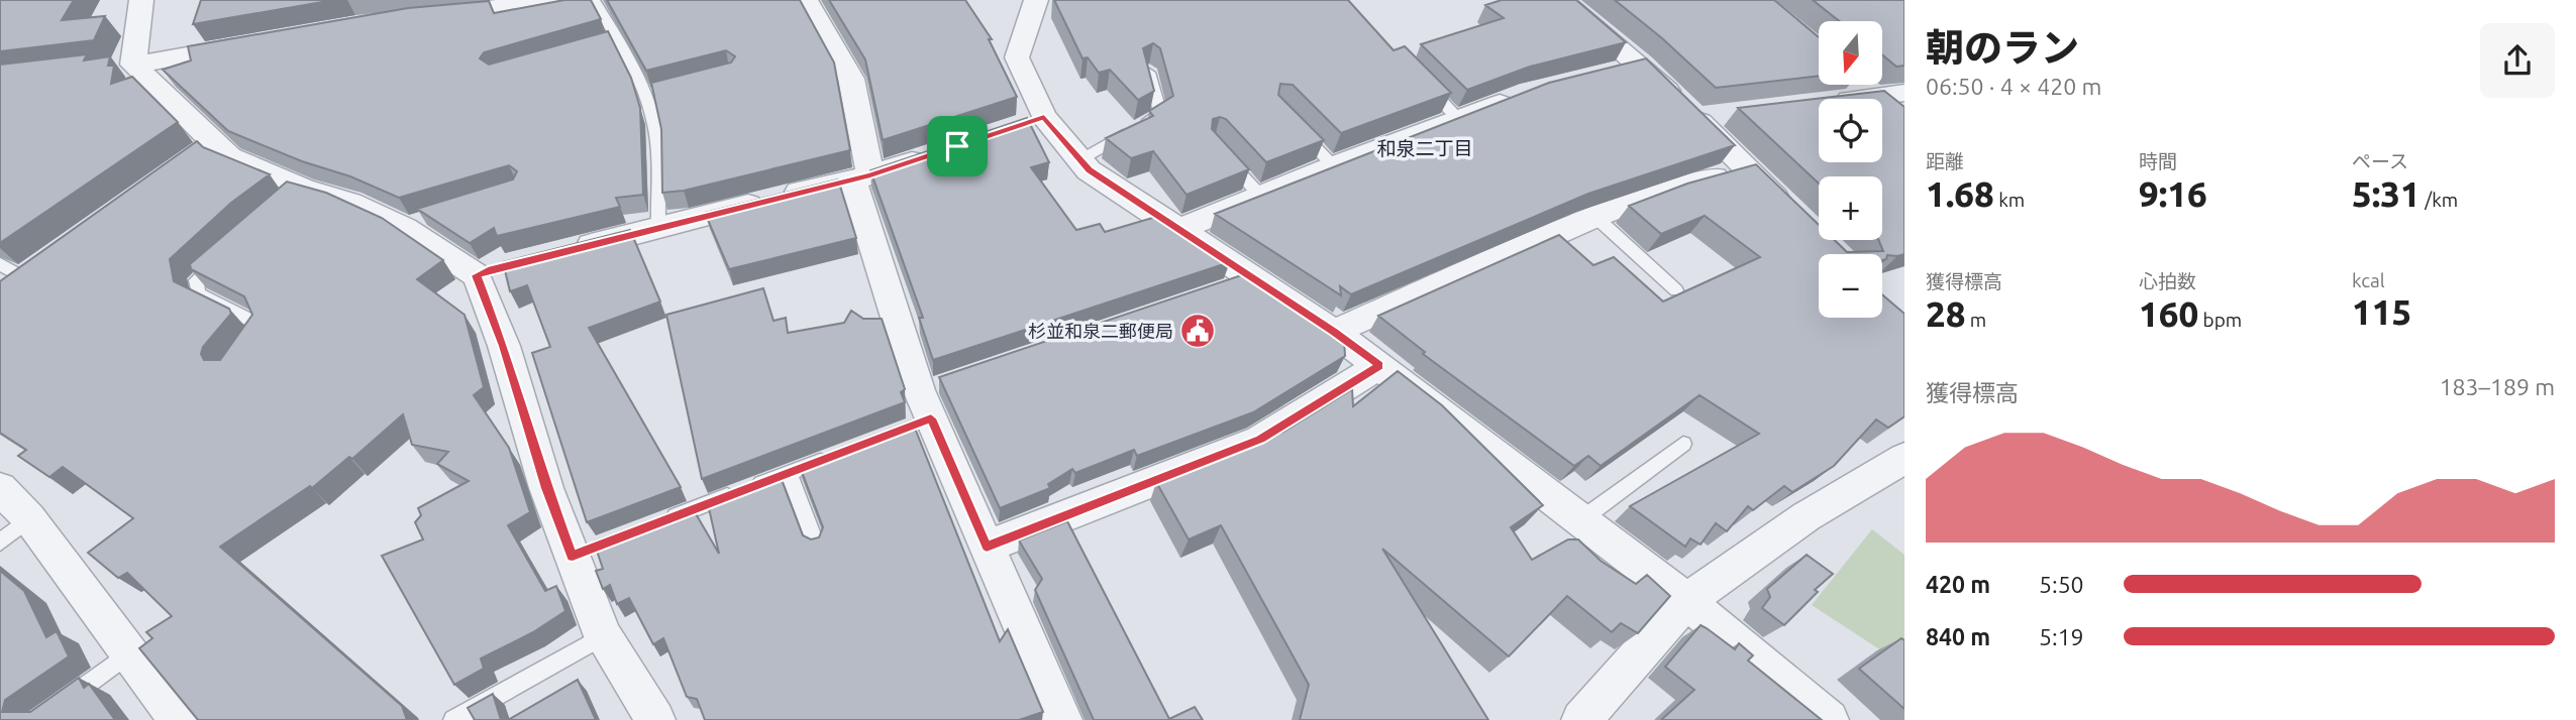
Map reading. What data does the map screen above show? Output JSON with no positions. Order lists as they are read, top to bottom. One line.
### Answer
{"districts":["和泉二丁目"],"places":{"public building":["杉並和泉二郵便局"]},"north":"bottom","page":{"heading":["朝のラン","06:50 · 4 × 420 m"],"map_buttons":["+","−"],"stats":[["距離","1.68 km"],["時間","9:16"],["ペース","5:31 /km"],["獲得標高","28 m"],["心拍数","160 bpm"],["kcal","115"]],"chart":["獲得標高","183–189 m"],"list":[{"name":"420 m","note":"5:50"},{"name":"840 m","note":"5:19"}]}}
